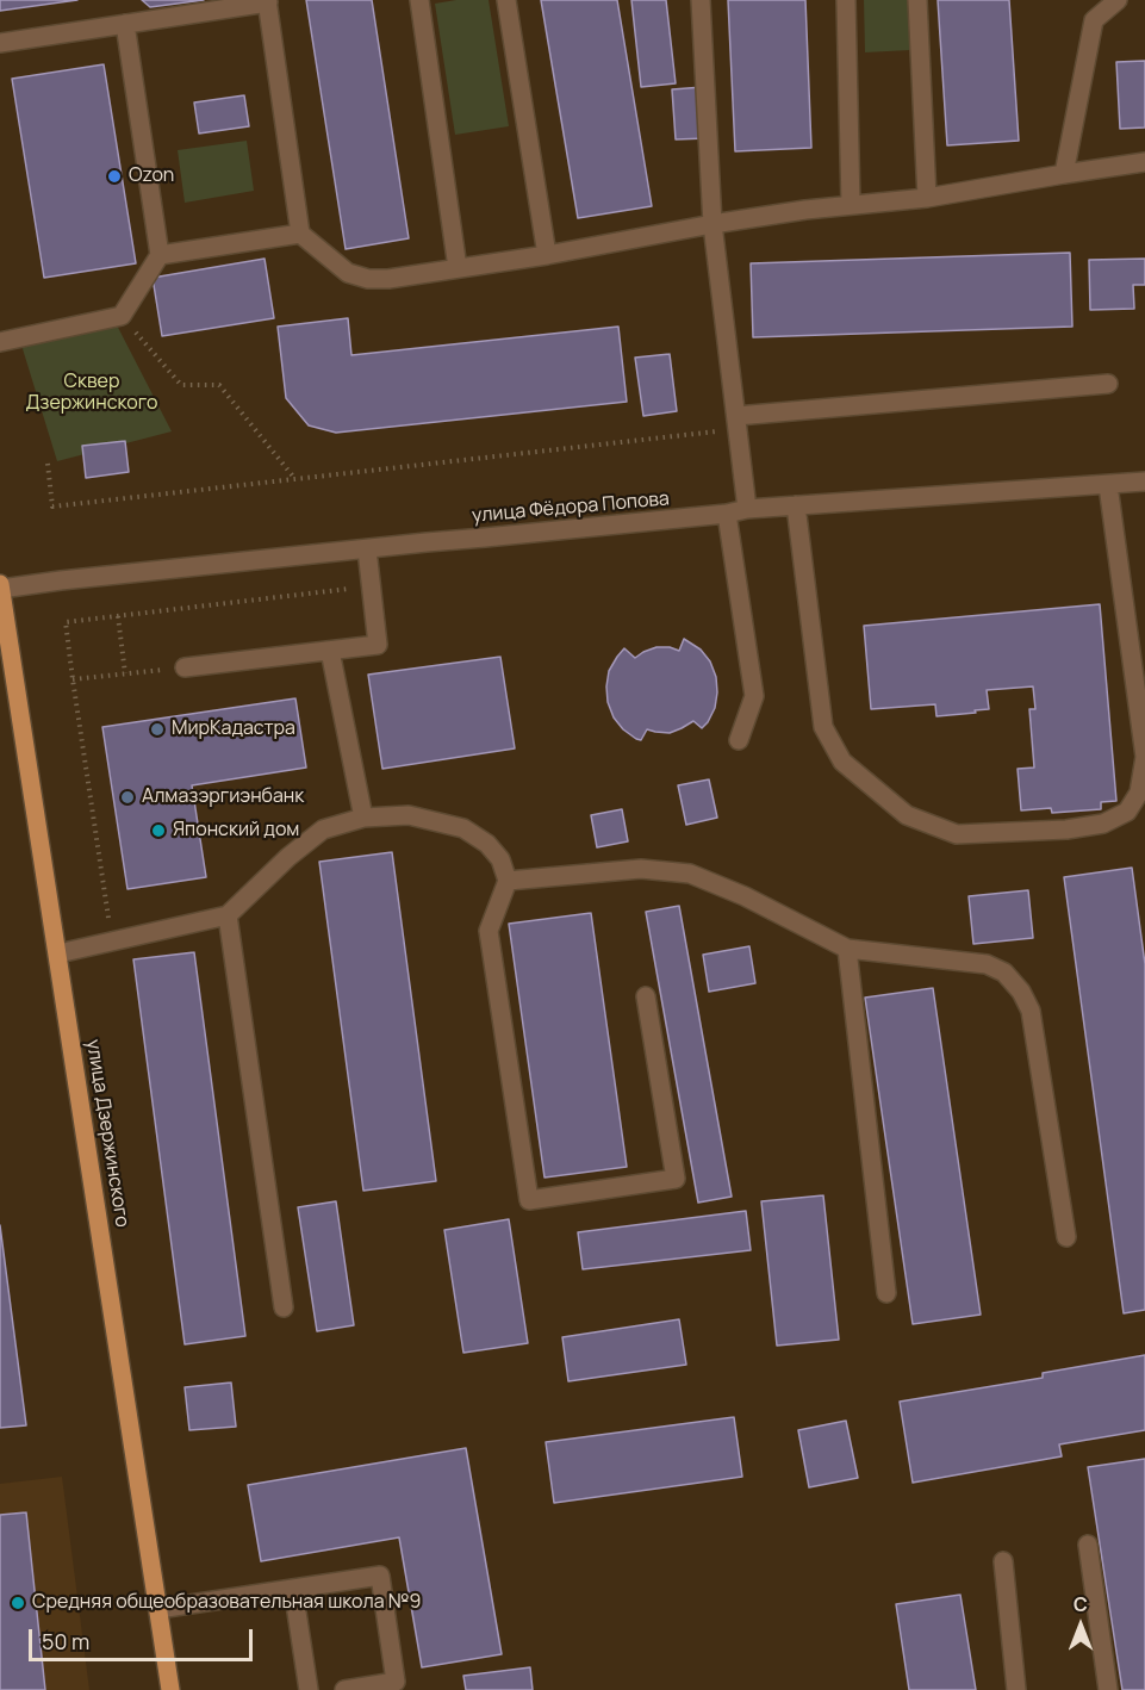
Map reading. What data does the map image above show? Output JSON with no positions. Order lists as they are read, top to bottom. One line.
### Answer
{"streets":{"main road":["улица Дзержинского"],"street":["улица Фёдора Попова"]},"crossings":[["улица Фёдора Попова","улица Дзержинского"]],"parks":["Сквер Дзержинского"],"places":["Ozon","МирКадастра","Алмазэргиэнбанк","Японский дом","Средняя общеобразовательная школа №9"],"scale_bar":"50 m","north":"top"}
